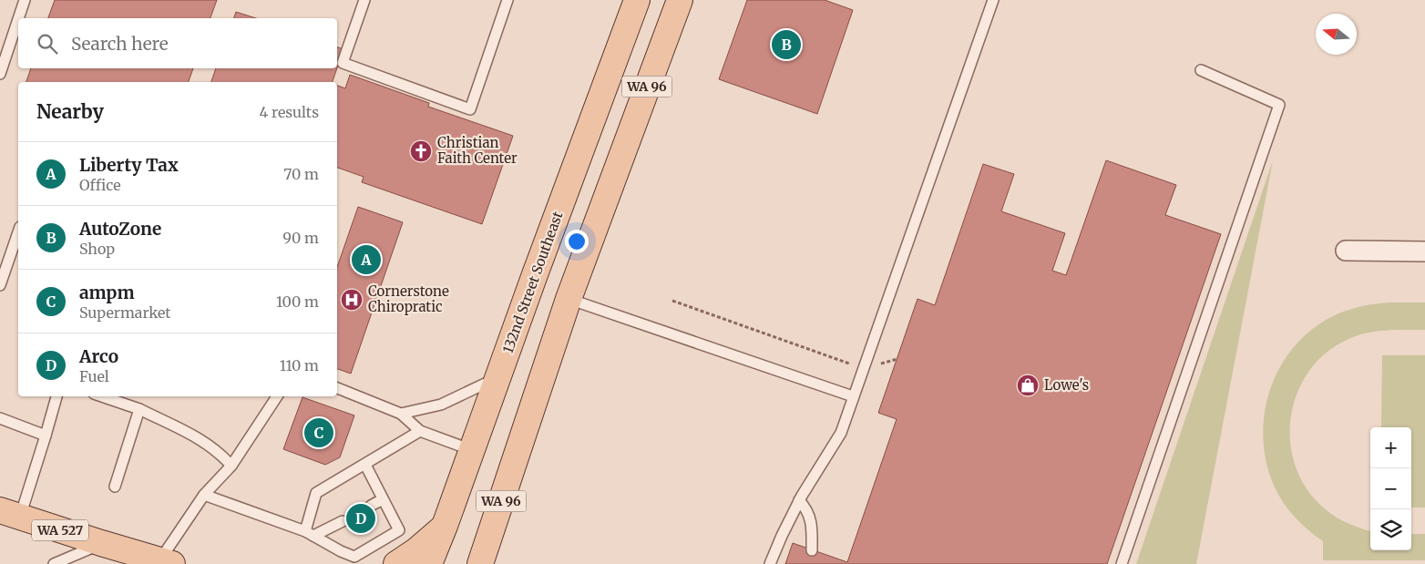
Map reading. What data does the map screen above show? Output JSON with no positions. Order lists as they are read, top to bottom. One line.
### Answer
{"streets":{"main road":["WA 96","132nd Street Southeast","WA 527"]},"places":{"church":["Christian Faith Center"],"hospital":["Cornerstone Chiropratic"],"shop":["Lowe's"]},"north":"left","page":{"search":"Search here","pins":["B","A","C","D"],"heading":["Nearby","4 results"],"list":[{"mark":"A","name":"Liberty Tax","note":"Office","value":"70 m"},{"mark":"B","name":"AutoZone","note":"Shop","value":"90 m"},{"mark":"C","name":"ampm","note":"Supermarket","value":"100 m"},{"mark":"D","name":"Arco","note":"Fuel","value":"110 m"}],"map_buttons":["+","−"]}}
